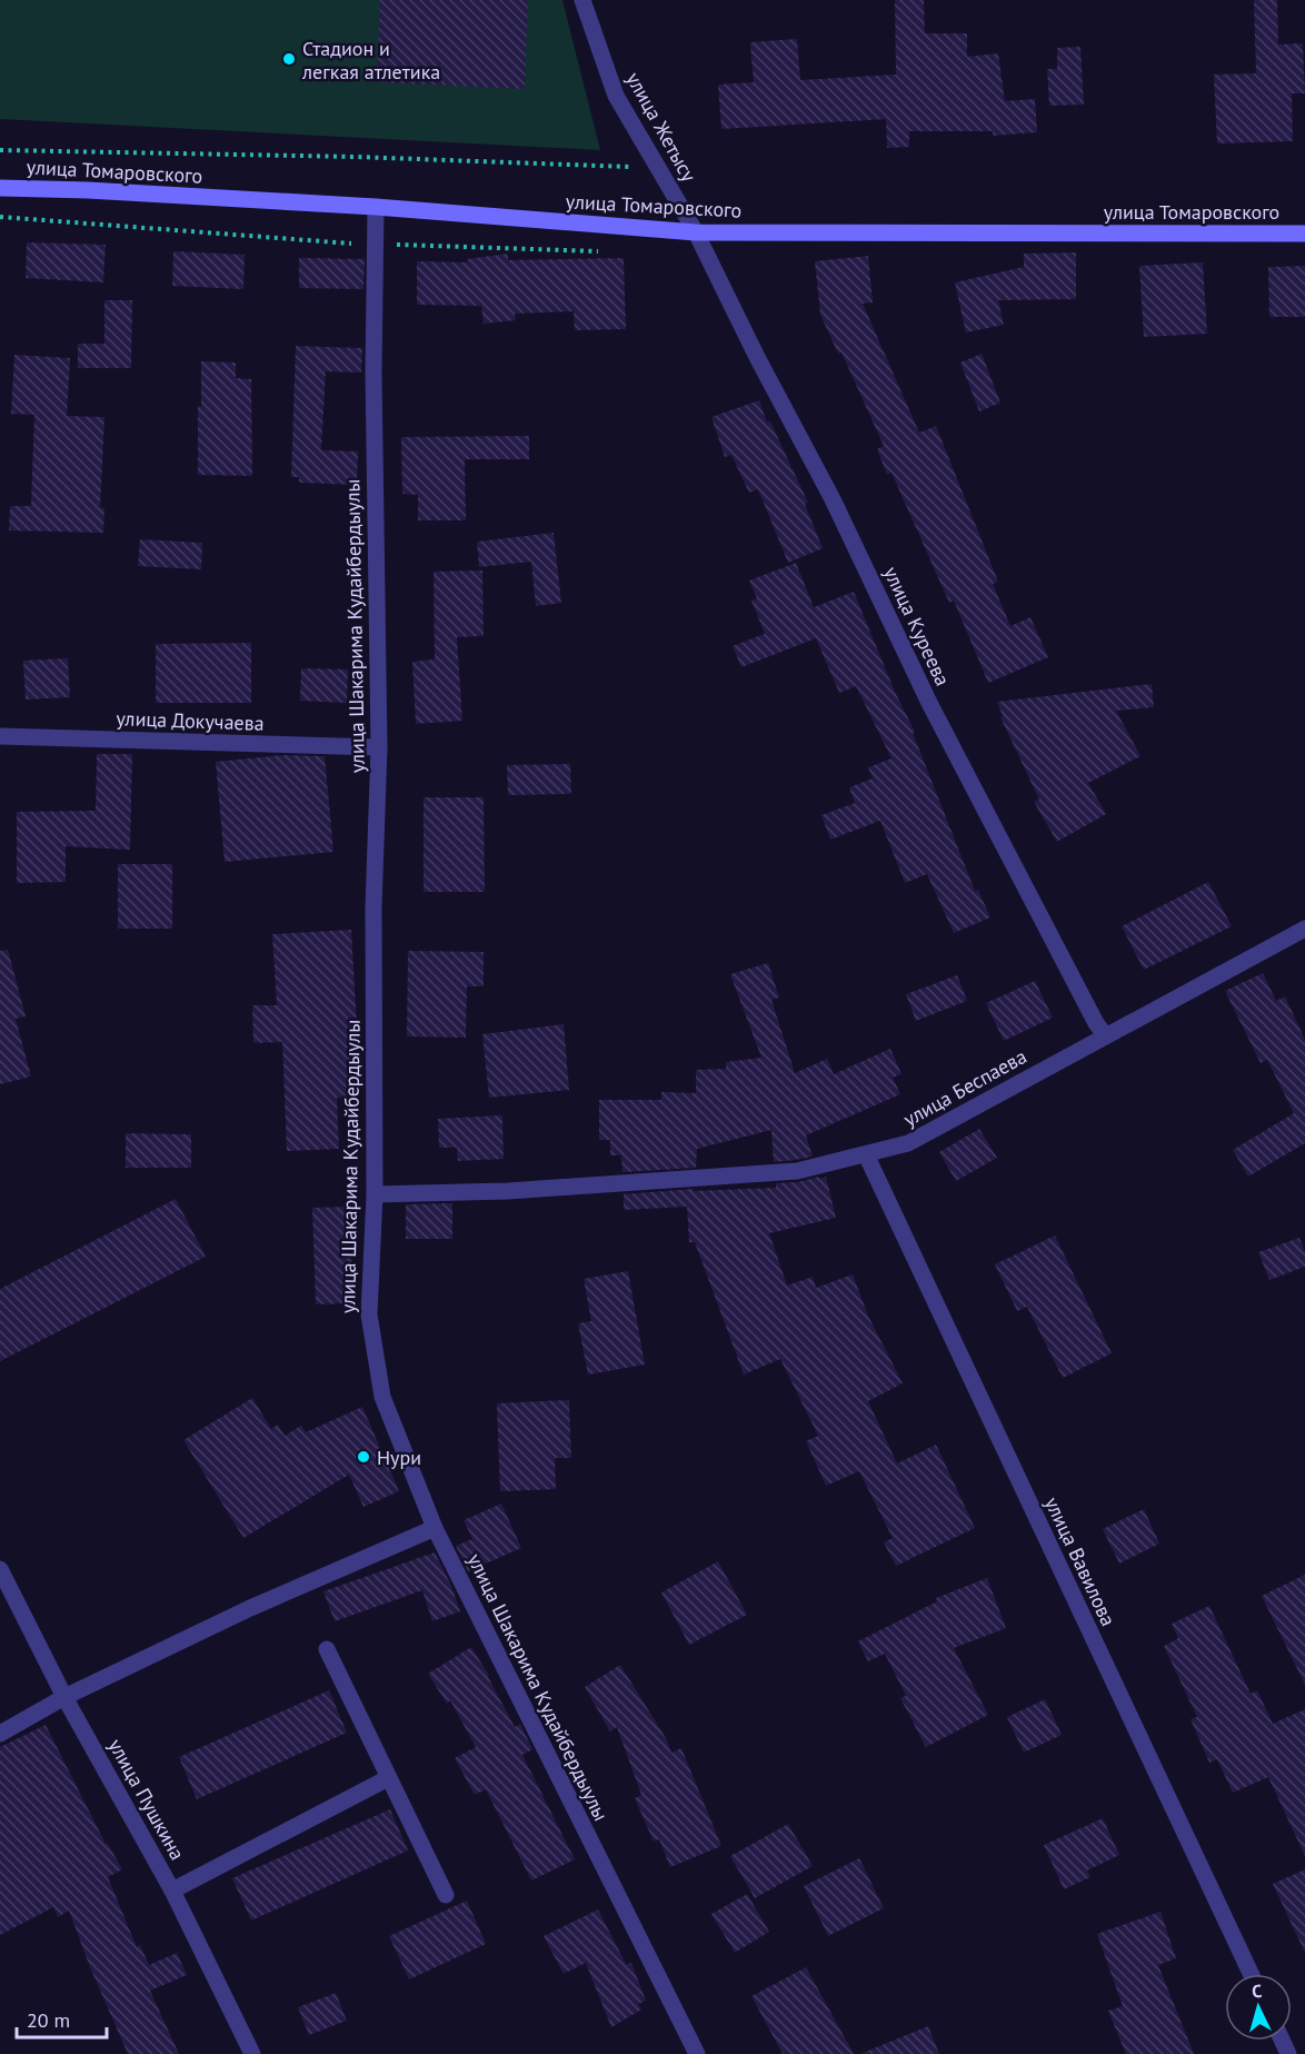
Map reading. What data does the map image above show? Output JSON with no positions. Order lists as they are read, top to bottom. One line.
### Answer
{"streets":{"street":["улица Жетысу","улица Томаровского","улица Шакарима Кудайбердыулы","улица Куреева","улица Докучаева","улица Беспаева","улица Вавилова","улица Пушкина"]},"crossings":[["улица Жетысу","улица Томаровского"],["улица Жетысу","улица Куреева"],["улица Томаровского","улица Шакарима Кудайбердыулы"],["улица Томаровского","улица Куреева"],["улица Шакарима Кудайбердыулы","улица Докучаева"],["улица Шакарима Кудайбердыулы","улица Беспаева"],["улица Куреева","улица Беспаева"],["улица Беспаева","улица Вавилова"]],"places":["Стадион и легкая атлетика","Нури"],"scale_bar":"20 m","north":"top"}
